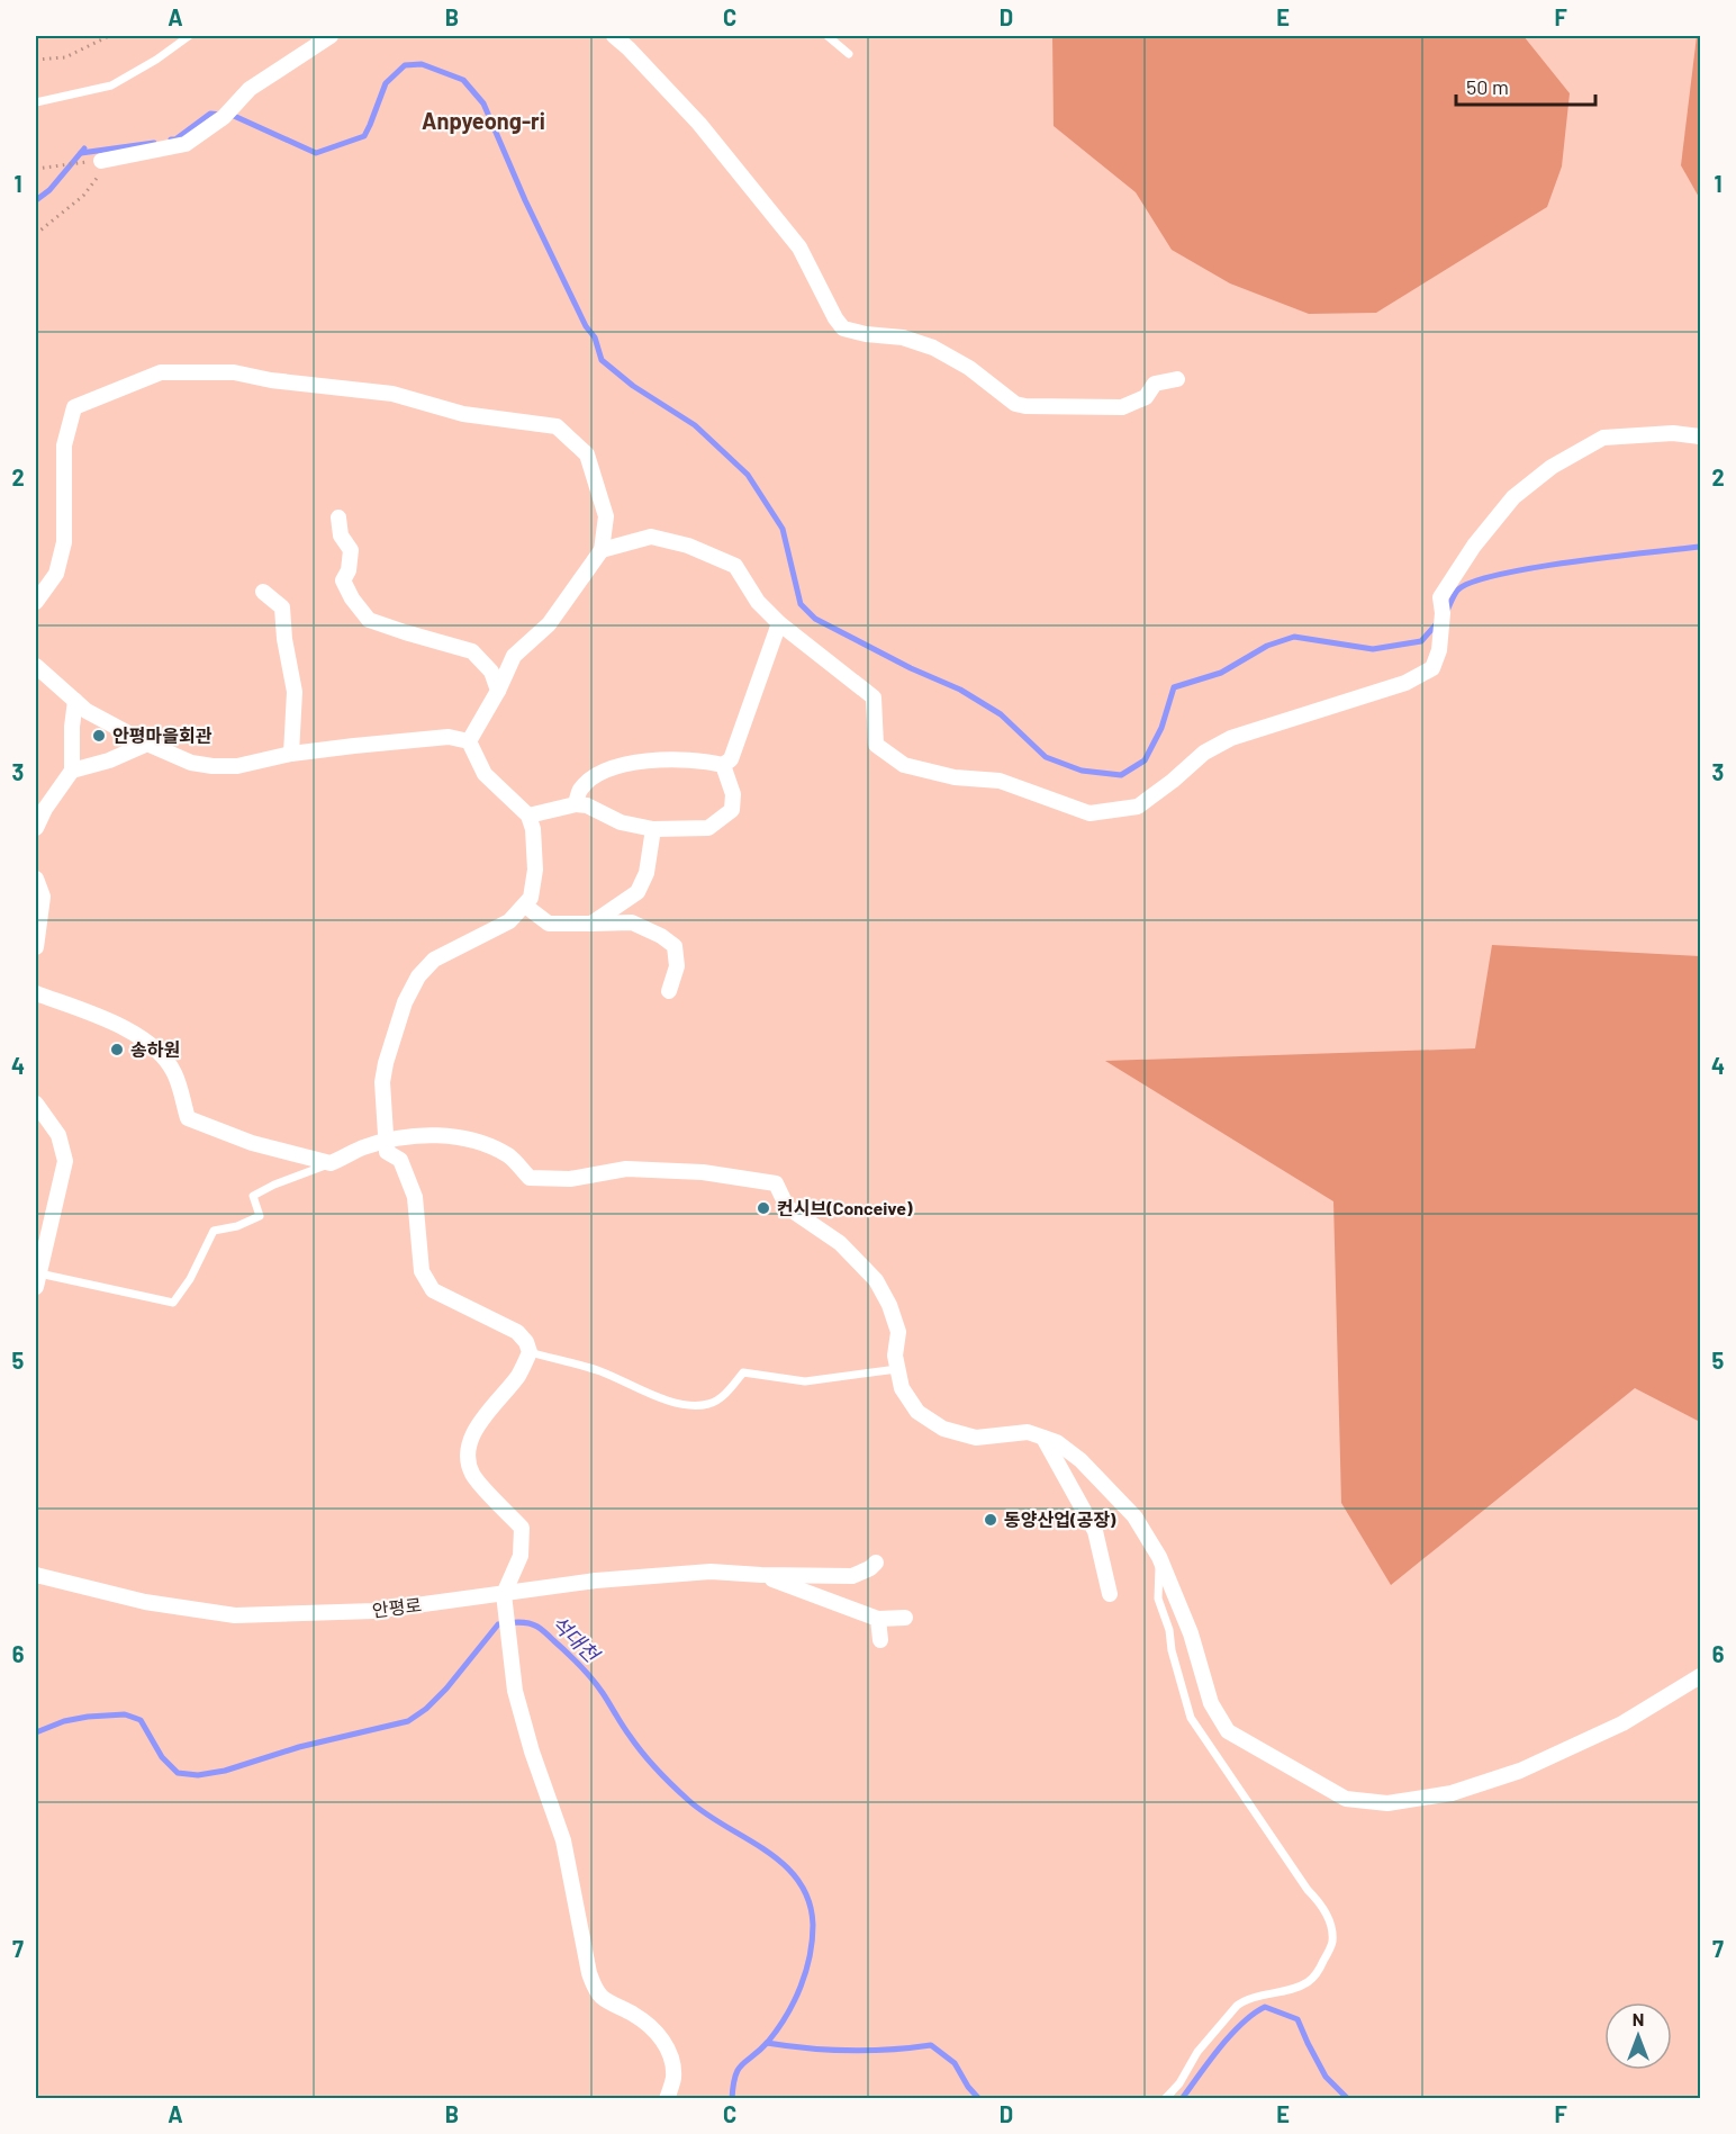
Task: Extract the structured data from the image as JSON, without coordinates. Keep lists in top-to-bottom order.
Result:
{
  "streets": {
    "street": ["안평로"]
  },
  "districts": ["Anpyeong-ri"],
  "water": ["석대천"],
  "places": [
    "안평마을회관",
    "송하원",
    "컨시브(Conceive)",
    "동양산업(공장)"
  ],
  "scale_bar": "50 m",
  "north": "top",
  "grid": {
    "columns": [
      "A",
      "B",
      "C",
      "D",
      "E",
      "F"
    ],
    "rows": [
      "1",
      "2",
      "3",
      "4",
      "5",
      "6",
      "7"
    ]
  }
}
